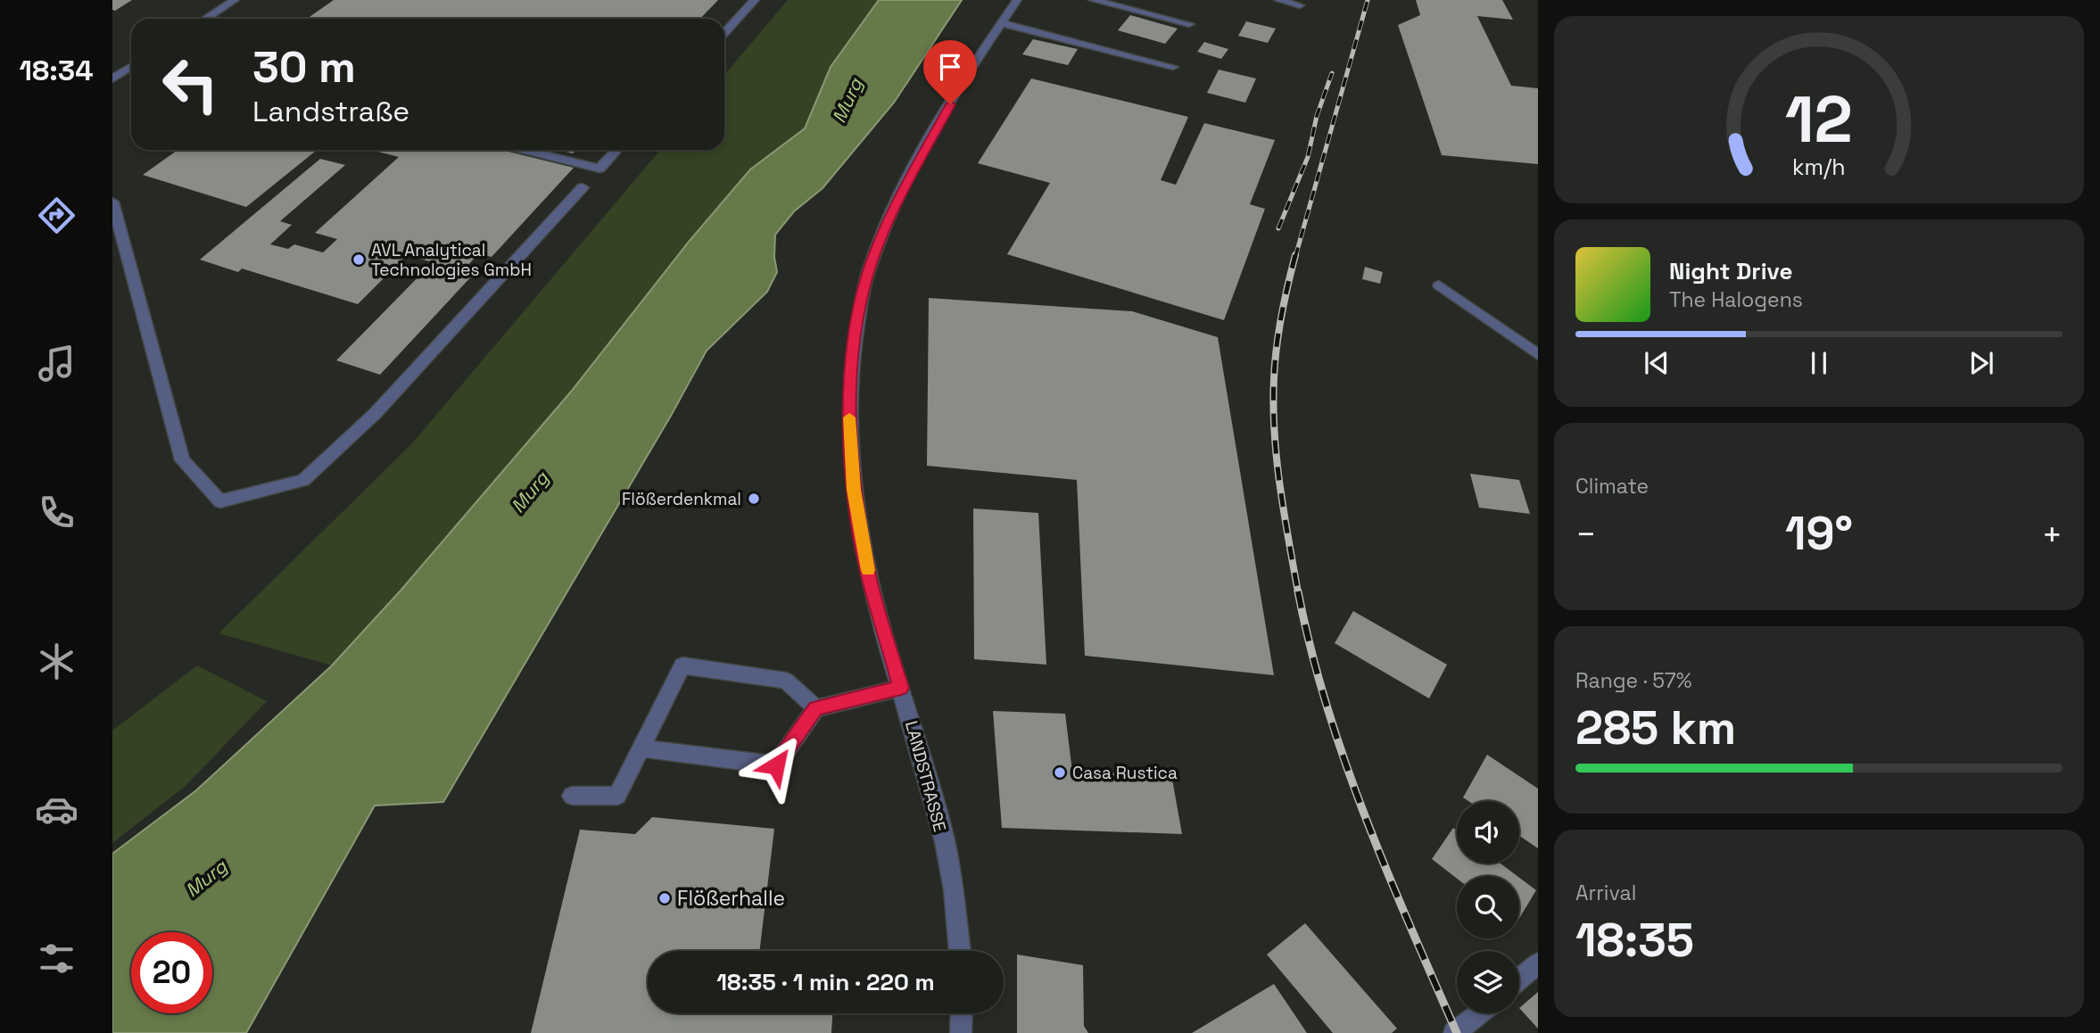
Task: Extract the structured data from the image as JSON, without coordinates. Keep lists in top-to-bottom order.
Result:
{
  "streets": {
    "street": ["LANDSTRASSE"]
  },
  "water": ["Murg"],
  "places": [
    "AVL Analytical Technologies GmbH",
    "Flößerdenkmal",
    "Casa Rustica",
    "Flößerhalle"
  ],
  "page": {
    "tabs": "18:34",
    "turn": ["30 m", "Landstraße"],
    "song": ["Night Drive", "The Halogens"],
    "tile": [
      "Climate",
      ["Range · 57%", "285 km"],
      ["Arrival", "18:35"]
    ],
    "heat": ["−", "19°", "+"],
    "limit": "20",
    "trip": "18:35 · 1 min · 220 m",
    "gauge": ["12", "km/h"]
  }
}
